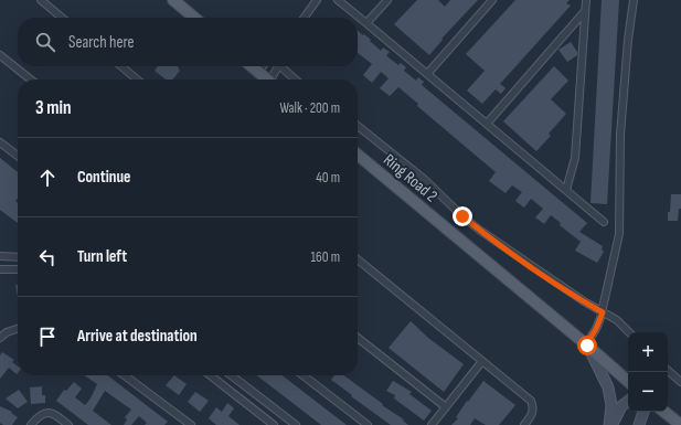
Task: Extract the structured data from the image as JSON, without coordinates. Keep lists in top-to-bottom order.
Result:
{
  "streets": {
    "main road": ["Ring Road 2"]
  },
  "page": {
    "search": "Search here",
    "heading": ["3 min", "Walk · 200 m"],
    "list": [
      ["Continue", "40 m"],
      ["Turn left", "160 m"],
      "Arrive at destination"
    ],
    "map_buttons": ["+", "−"]
  }
}
